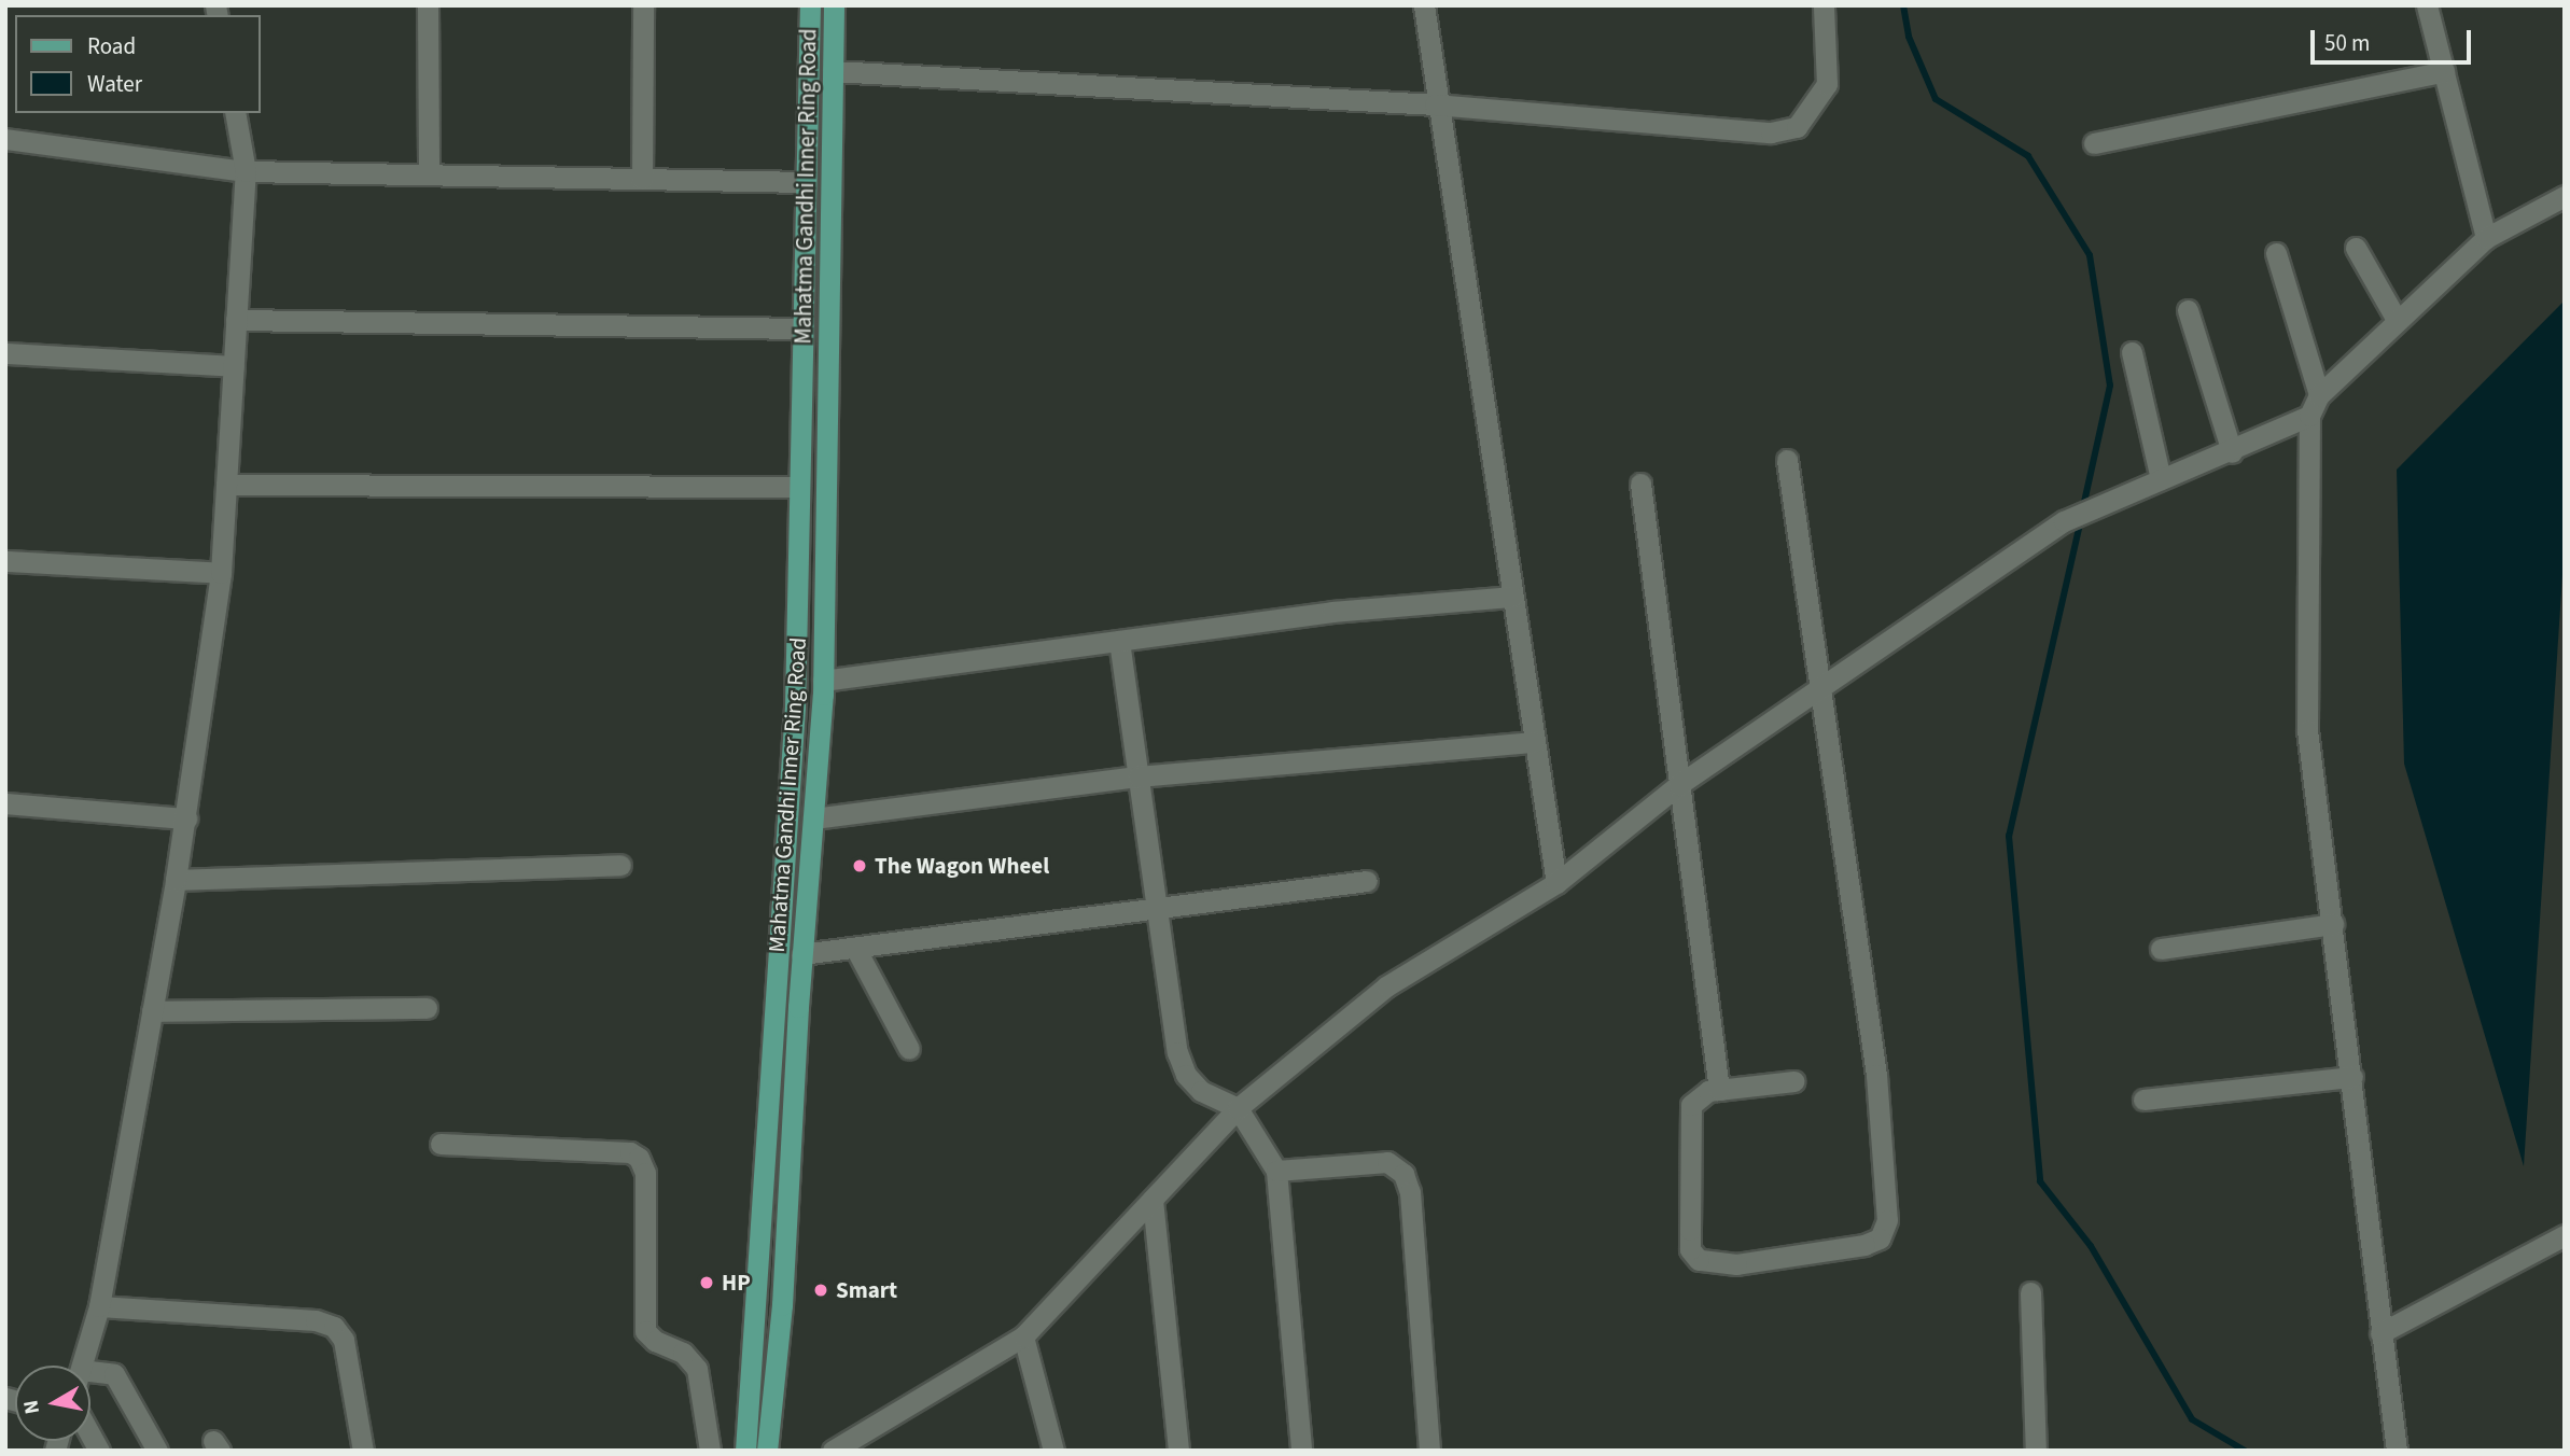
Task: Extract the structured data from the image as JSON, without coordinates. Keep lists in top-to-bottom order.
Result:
{
  "streets": {
    "main road": ["Mahatma Gandhi Inner Ring Road"]
  },
  "places": ["The Wagon Wheel", "HP", "Smart"],
  "legend": ["Road", "Water"],
  "scale_bar": "50 m",
  "north": "left"
}
